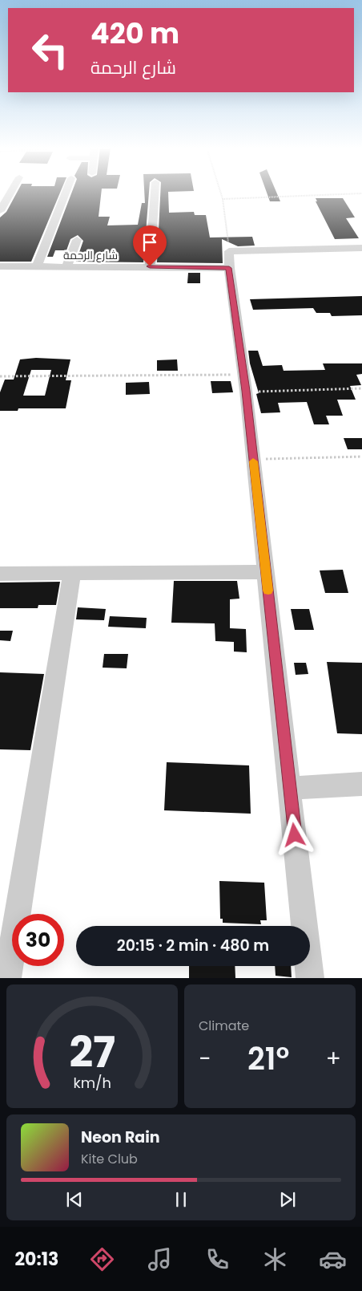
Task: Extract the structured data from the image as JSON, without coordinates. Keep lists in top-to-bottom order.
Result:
{
  "streets": {
    "street": ["شارع الرحمة"]
  },
  "page": {
    "turn": ["420 m", "شارع الرحمة"],
    "limit": "30",
    "trip": "20:15 · 2 min · 480 m",
    "tile": "Climate",
    "heat": ["−", "21°", "+"],
    "song": ["Neon Rain", "Kite Club"],
    "tabs": "20:13",
    "gauge": ["27", "km/h"]
  }
}
